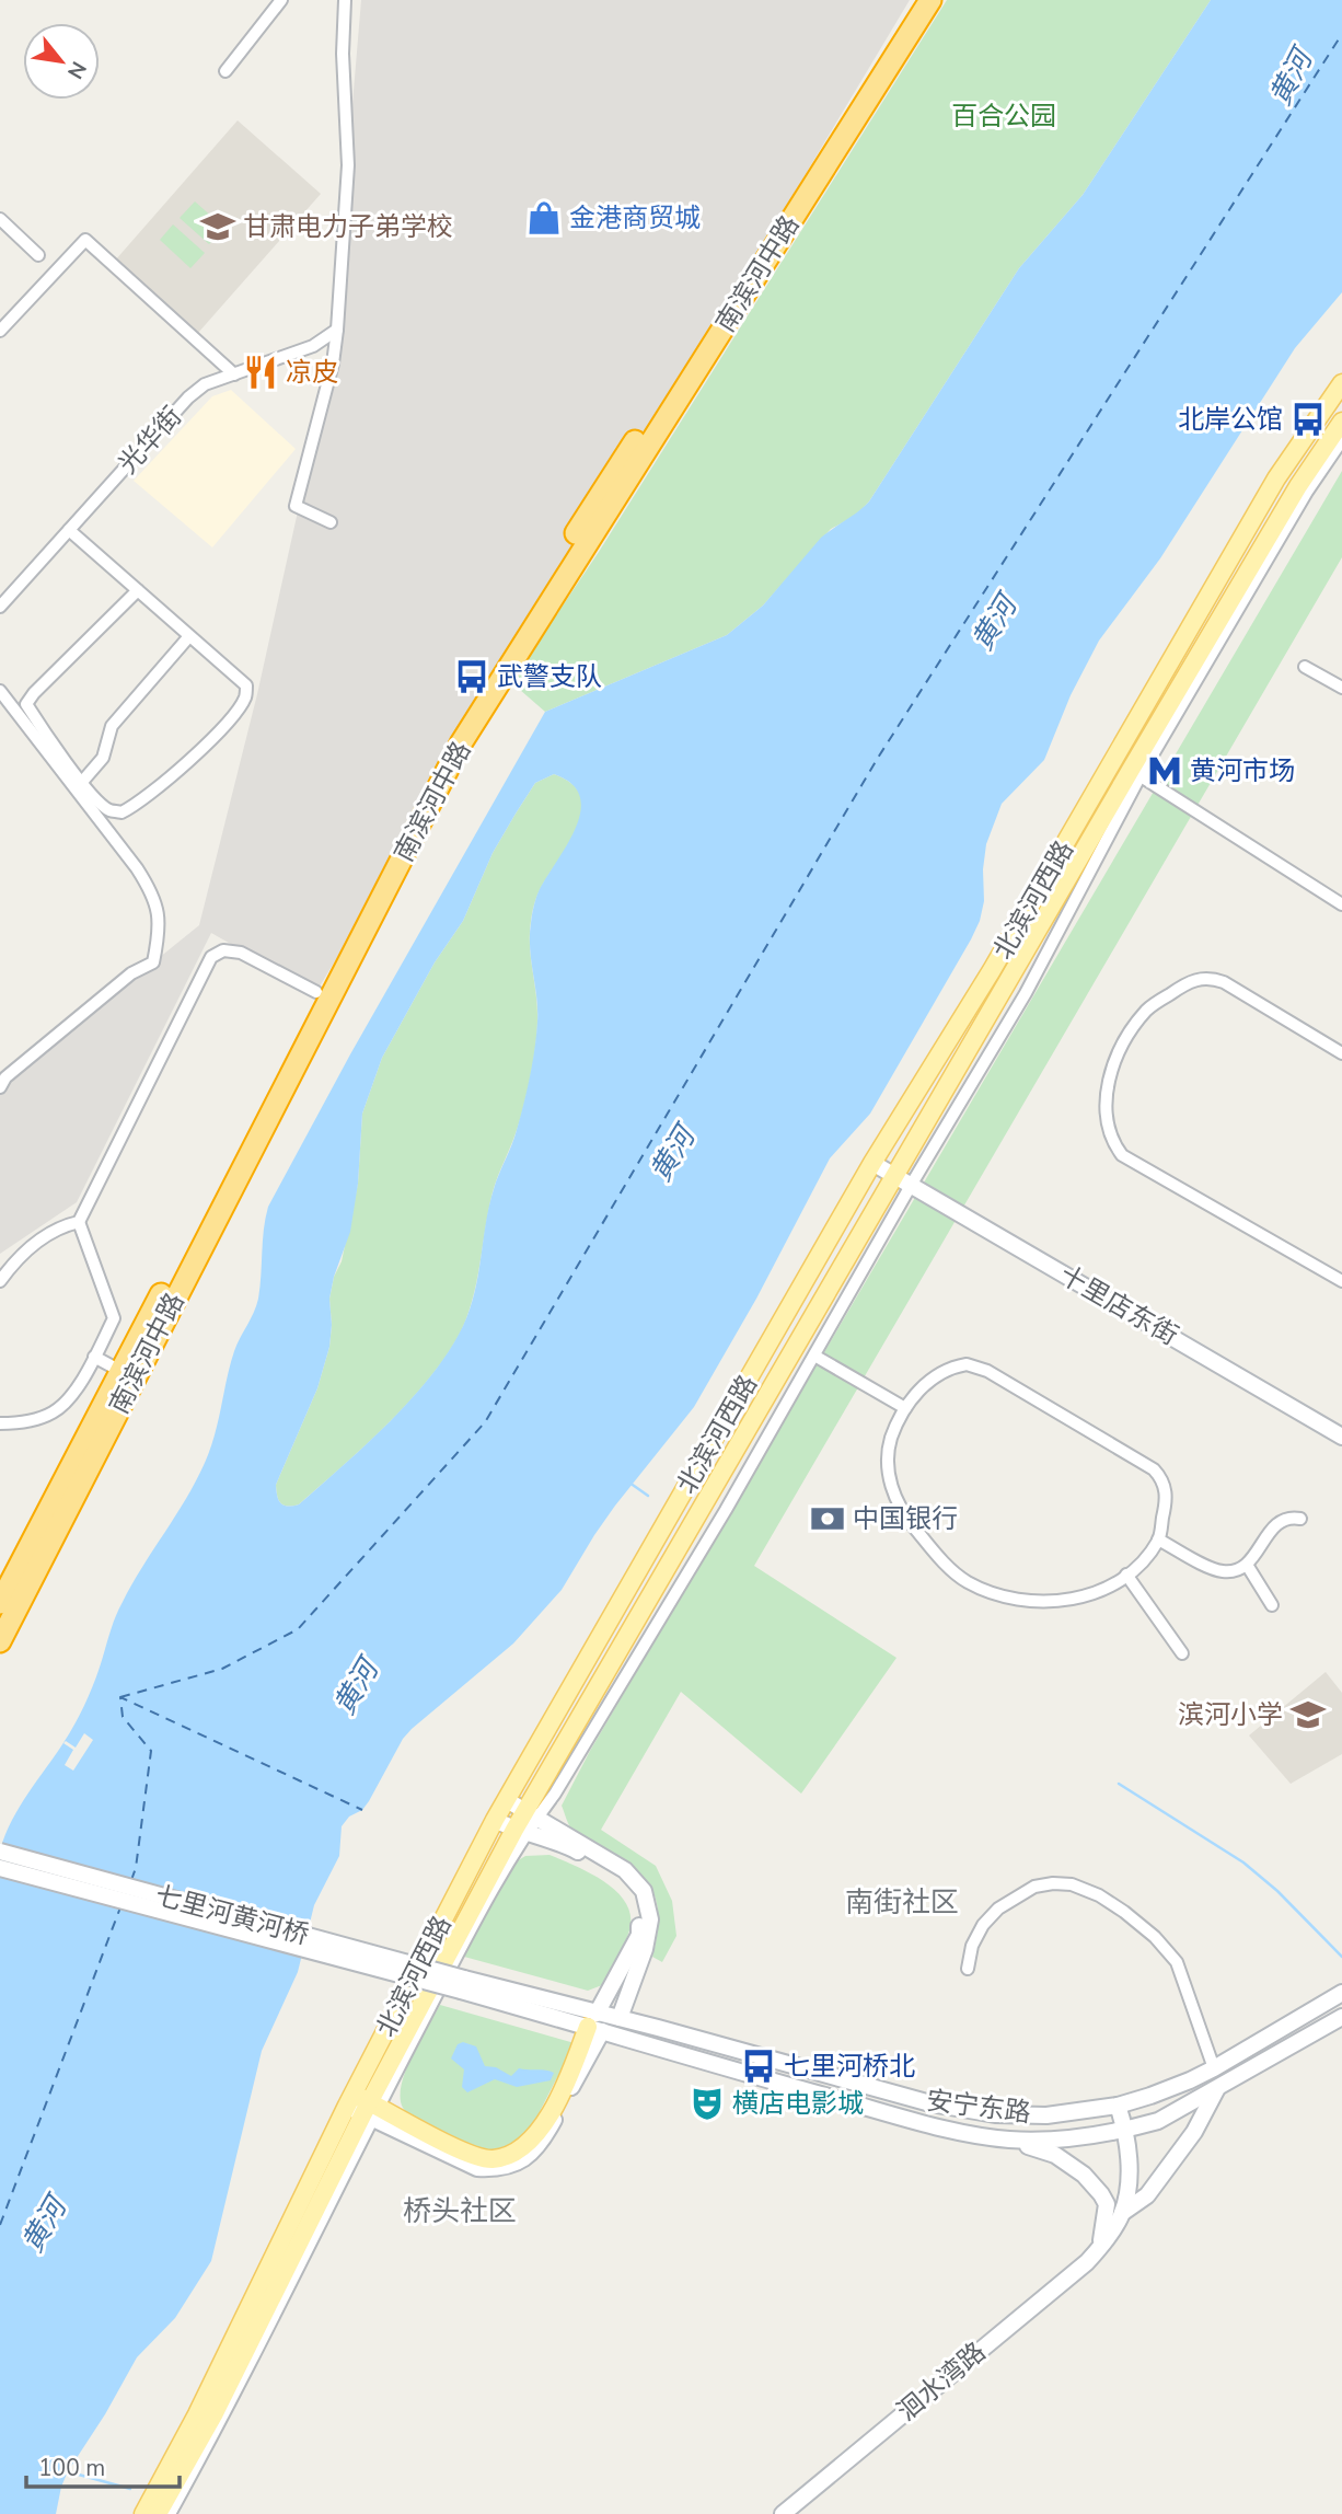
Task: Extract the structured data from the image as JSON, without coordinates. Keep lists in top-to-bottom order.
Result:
{
  "streets": {
    "highway": ["南滨河中路"],
    "main road": [
      "北滨河西路",
      "十里店东街",
      "七里河黄河桥",
      "安宁东路",
      "洄水湾路"
    ],
    "street": ["光华街"]
  },
  "crossings": [
    ["北滨河西路", "十里店东街"],
    ["安宁东路", "洄水湾路"]
  ],
  "districts": ["南街社区", "桥头社区"],
  "water": ["黄河"],
  "parks": ["百合公园"],
  "places": {
    "shop": ["金港商贸城"],
    "school or university": ["甘肃电力子弟学校", "滨河小学"],
    "restaurant": ["凉皮"],
    "bus stop": ["北岸公馆", "武警支队", "七里河桥北"],
    "metro station": ["黄河市场"],
    "bank": ["中国银行"],
    "theatre": ["横店电影城"]
  },
  "scale_bar": "100 m",
  "north": "bottom right"
}
